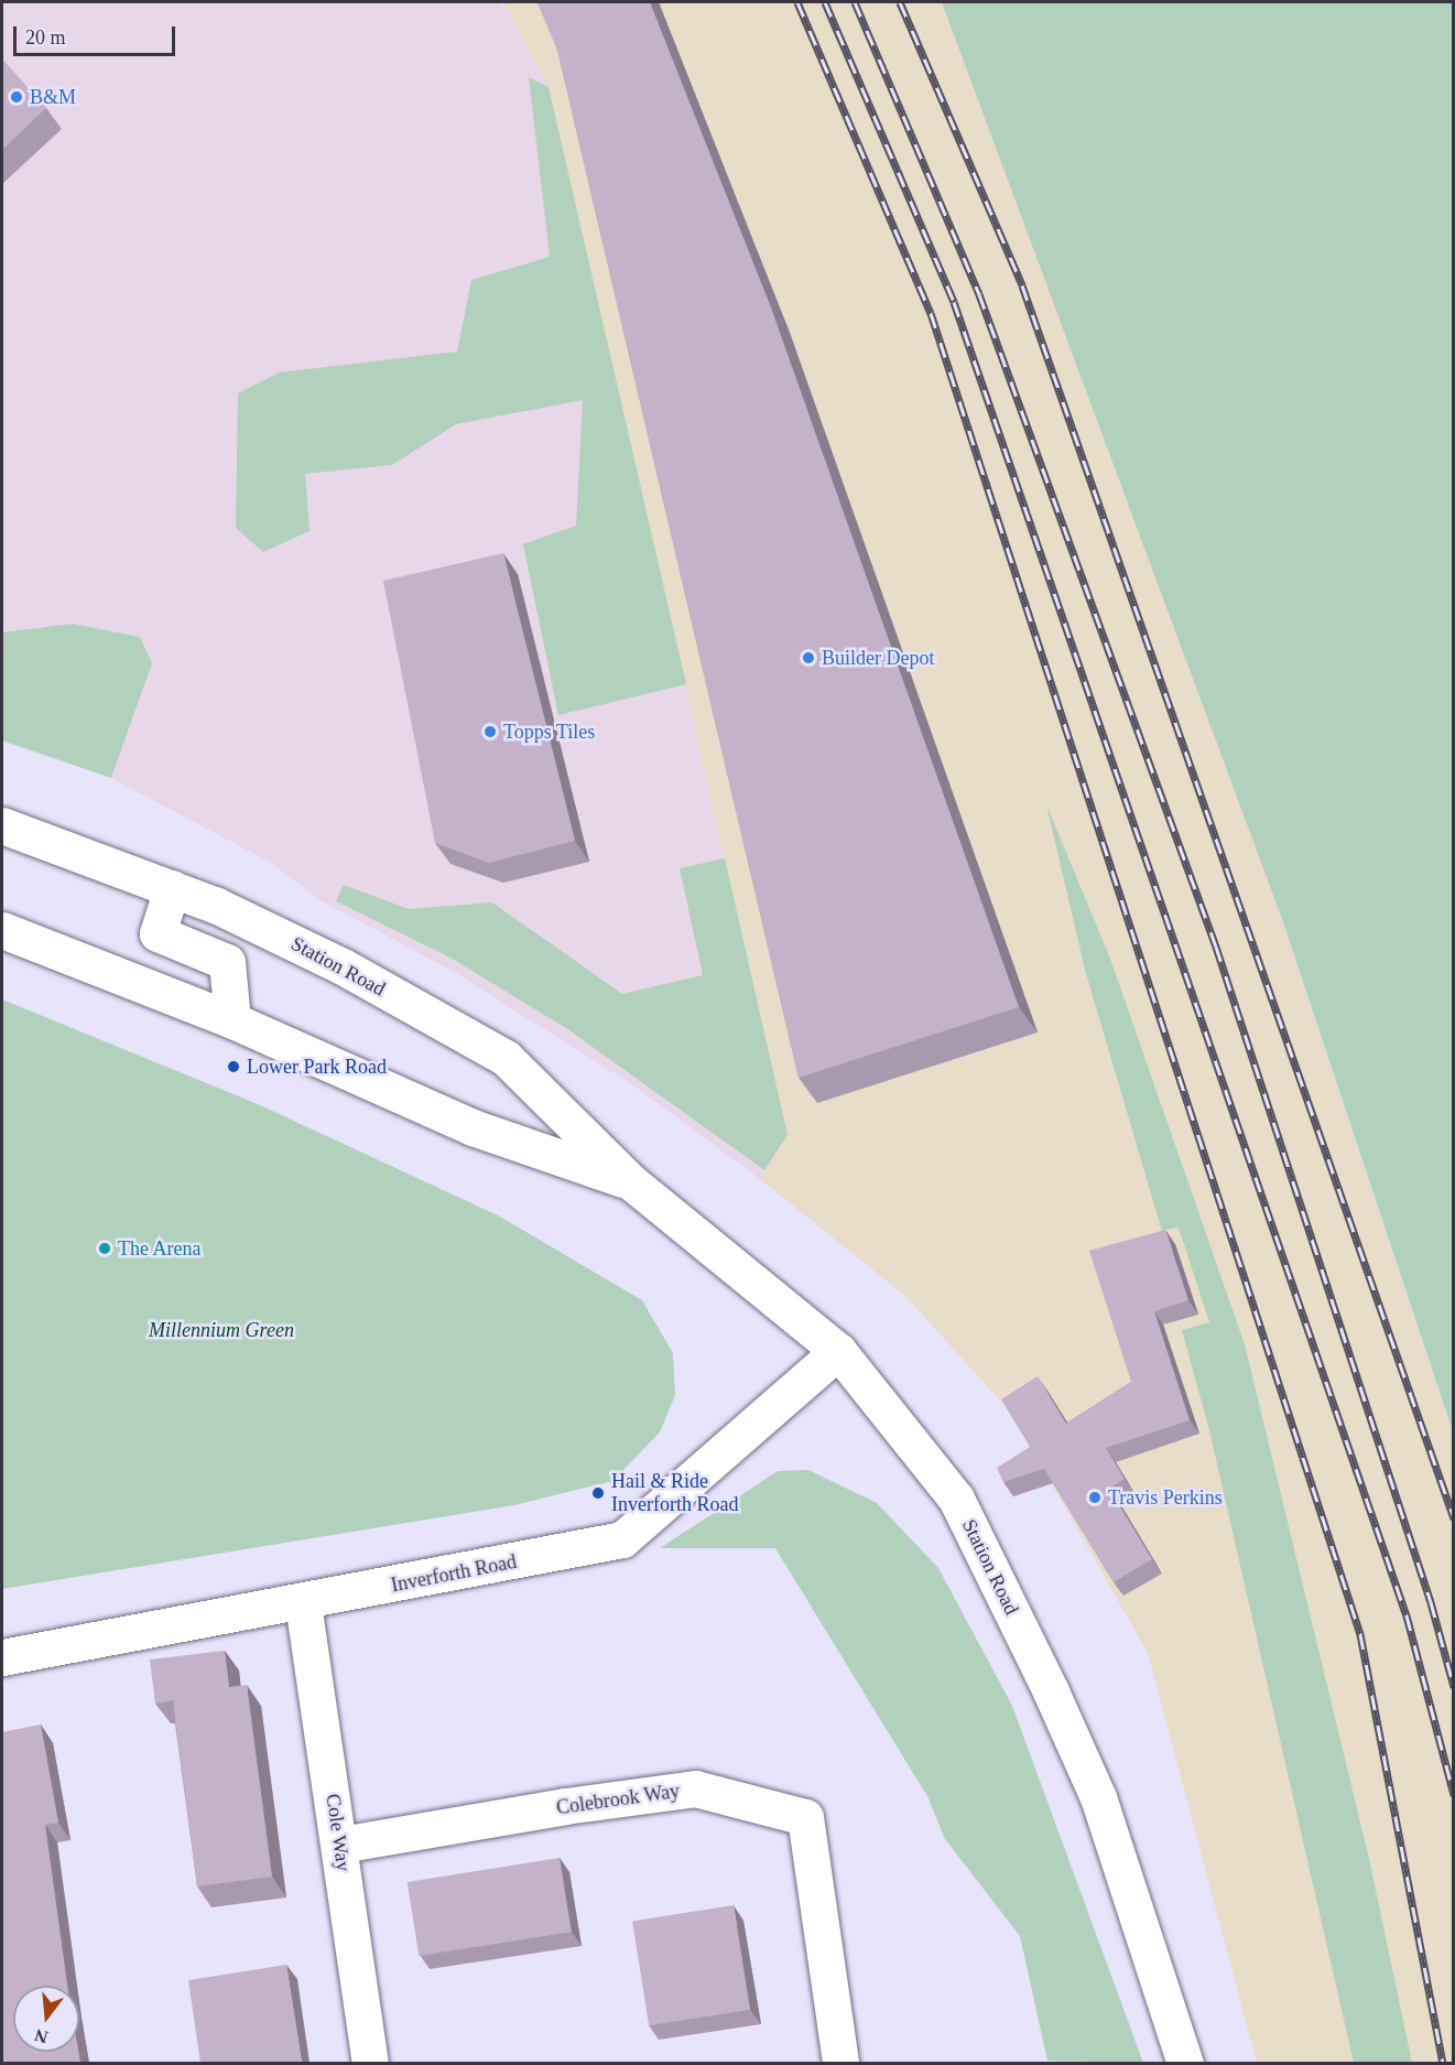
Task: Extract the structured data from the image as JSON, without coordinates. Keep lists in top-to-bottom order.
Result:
{
  "streets": {
    "main road": [
      "Station Road",
      "Inverforth Road",
      "Colebrook Way",
      "Cole Way"
    ]
  },
  "crossings": [
    ["Station Road", "Inverforth Road"],
    ["Inverforth Road", "Cole Way"],
    ["Colebrook Way", "Cole Way"]
  ],
  "parks": ["Millennium Green"],
  "places": [
    "B&M",
    "Builder Depot",
    "Topps Tiles",
    "Lower Park Road",
    "The Arena",
    "Hail & Ride Inverforth Road",
    "Travis Perkins"
  ],
  "scale_bar": "20 m",
  "north": "bottom"
}
